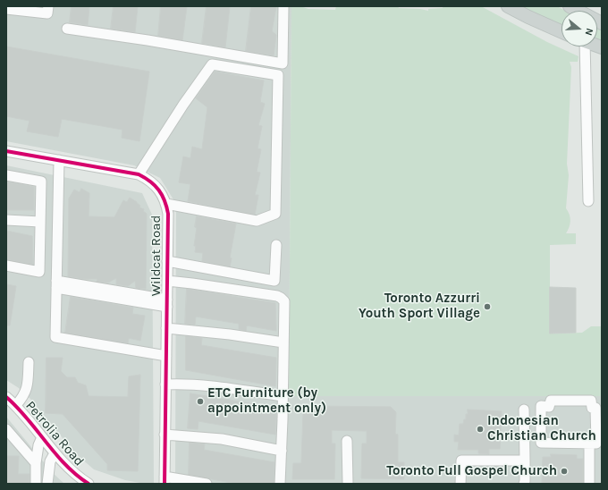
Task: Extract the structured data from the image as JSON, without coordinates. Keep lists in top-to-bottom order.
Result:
{
  "streets": {
    "street": ["Wildcat Road", "Petrolia Road"]
  },
  "places": [
    "Toronto Azzurri Youth Sport Village",
    "ETC Furniture (by appointment only)",
    "Indonesian Christian Church",
    "Toronto Full Gospel Church"
  ],
  "north": "right"
}
